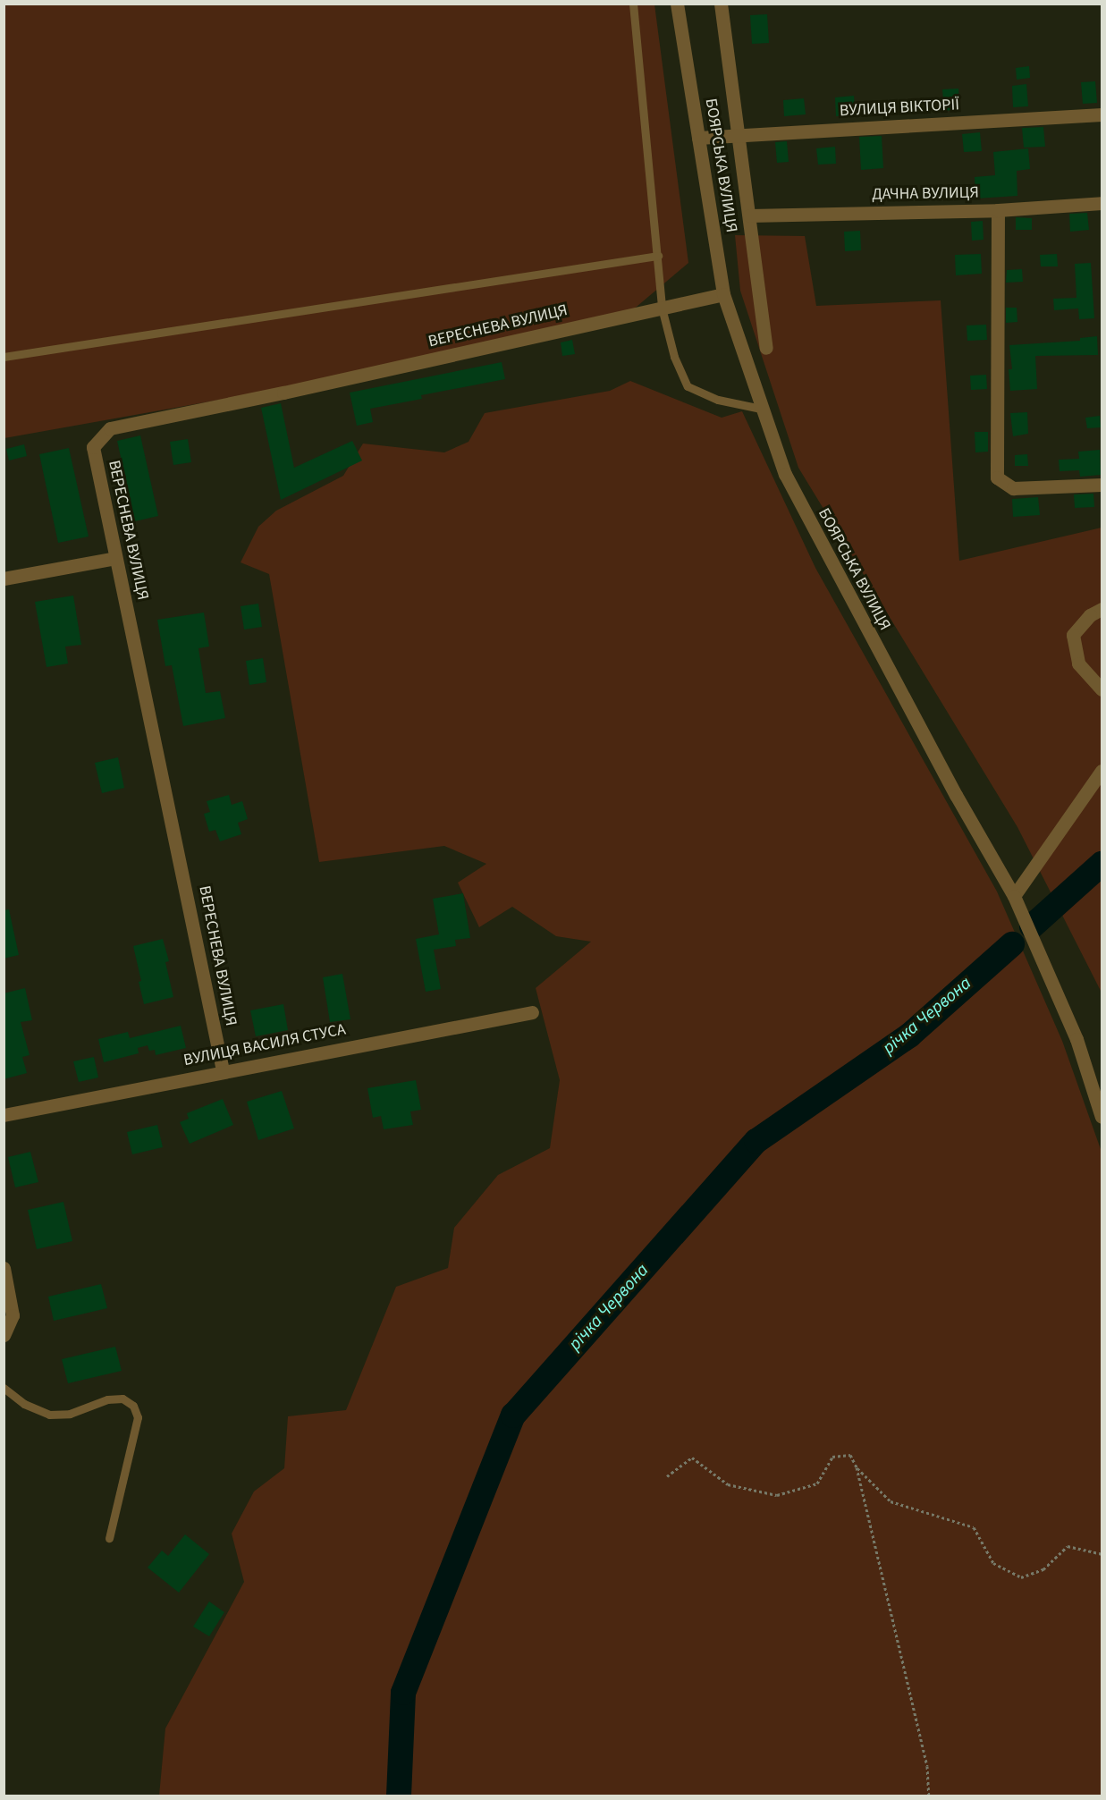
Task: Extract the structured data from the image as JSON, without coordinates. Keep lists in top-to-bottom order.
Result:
{
  "streets": {
    "street": [
      "ВУЛИЦЯ ВІКТОРІЇ",
      "БОЯРСЬКА ВУЛИЦЯ",
      "ДАЧНА ВУЛИЦЯ",
      "ВЕРЕСНЕВА ВУЛИЦЯ",
      "ВУЛИЦЯ ВАСИЛЯ СТУСА"
    ]
  },
  "crossings": [
    ["ВУЛИЦЯ ВІКТОРІЇ", "БОЯРСЬКА ВУЛИЦЯ"],
    ["БОЯРСЬКА ВУЛИЦЯ", "ВЕРЕСНЕВА ВУЛИЦЯ"],
    ["ВЕРЕСНЕВА ВУЛИЦЯ", "ВУЛИЦЯ ВАСИЛЯ СТУСА"]
  ],
  "water": ["річка Червона"]
}
